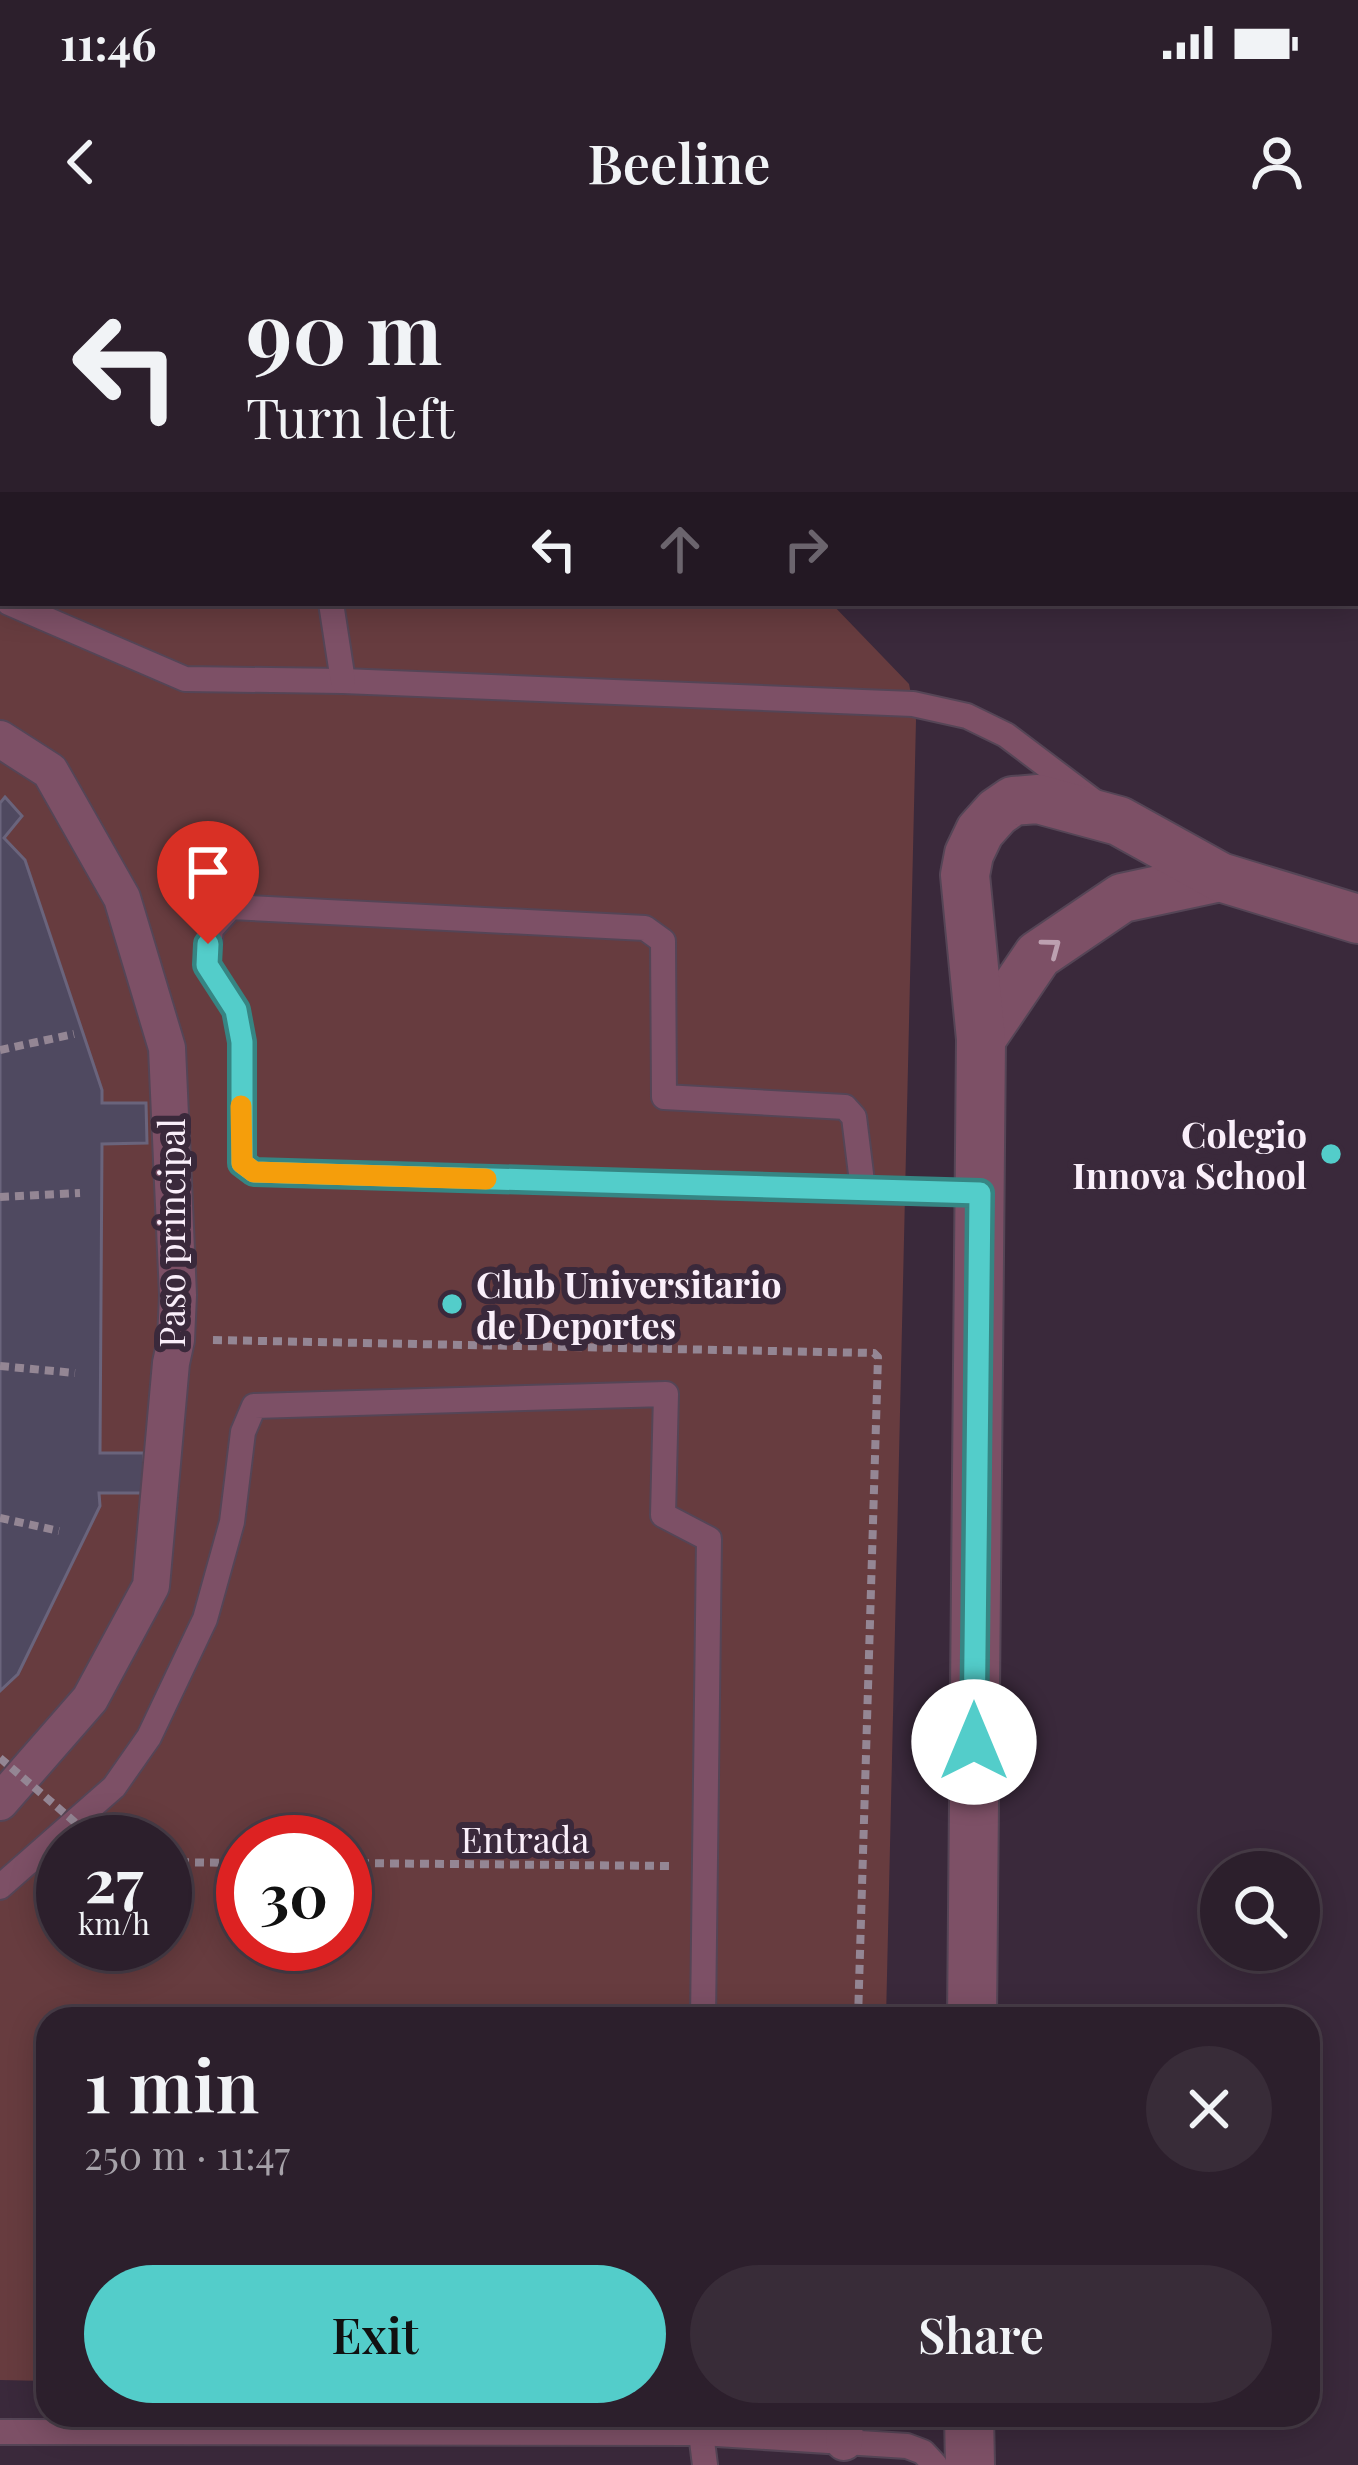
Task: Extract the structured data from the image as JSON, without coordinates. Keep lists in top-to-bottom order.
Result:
{
  "streets": {
    "street": ["Paso principal"],
    "path": ["Entrada"]
  },
  "places": ["Colegio Innova School", "Club Universitario de Deportes"],
  "page": {
    "status": "11:46",
    "header": "Beeline",
    "turn": ["90 m", "Turn left"],
    "speed": "27 km/h",
    "limit": "30",
    "heading": ["1 min", "250 m · 11:47"],
    "buttons": ["Exit", "Share"]
  }
}
